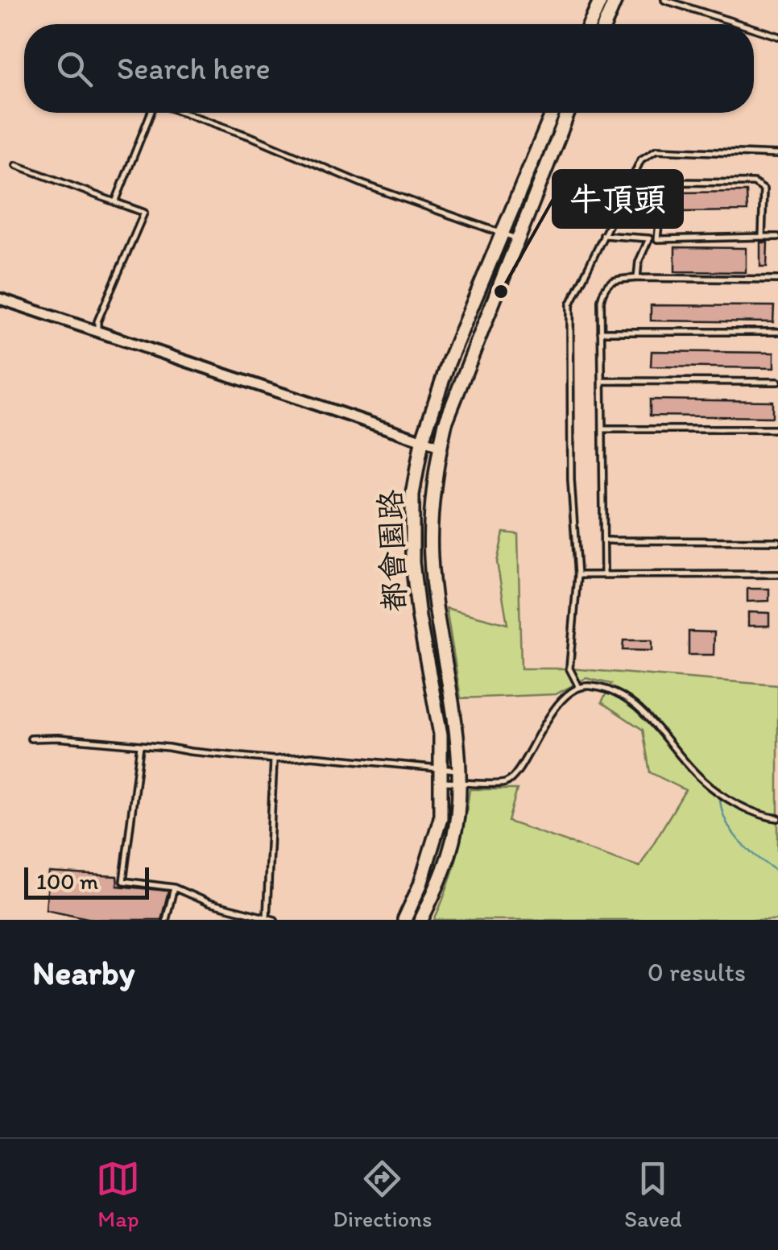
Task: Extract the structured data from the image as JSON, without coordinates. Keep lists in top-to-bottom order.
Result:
{
  "streets": {
    "street": ["都會園路"]
  },
  "places": ["牛頂頭"],
  "scale_bar": "100 m",
  "page": {
    "search": "Search here",
    "scale": "100 m",
    "heading": ["Nearby", "0 results"],
    "nav": ["Map", "Directions", "Saved"]
  }
}
